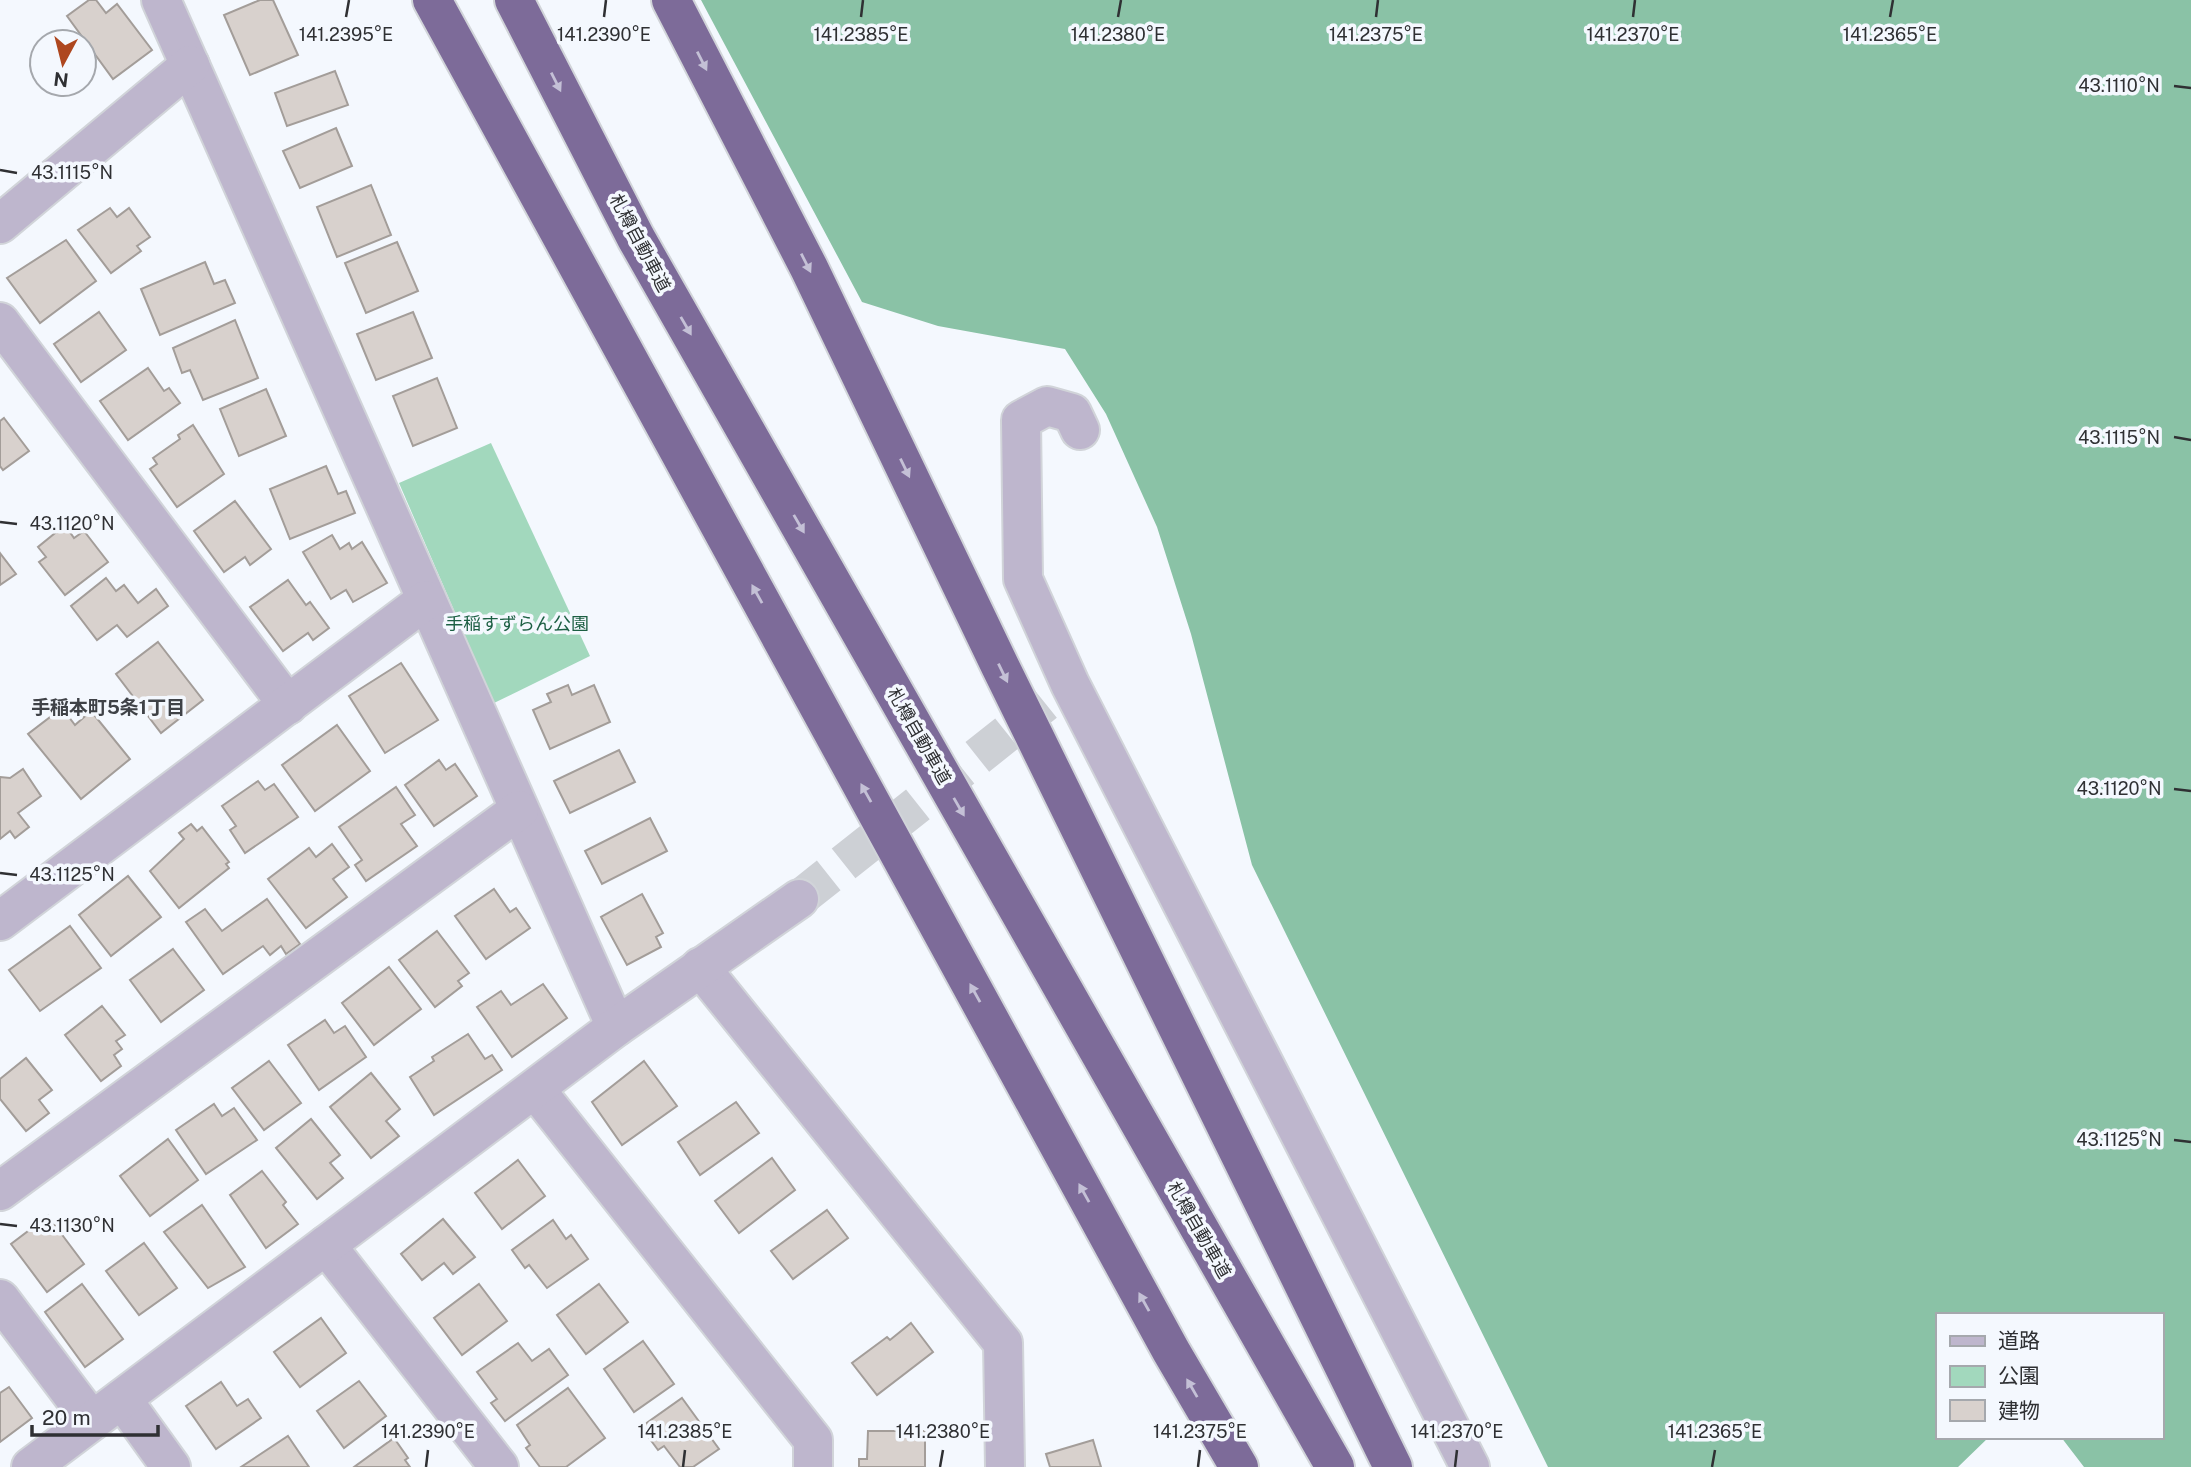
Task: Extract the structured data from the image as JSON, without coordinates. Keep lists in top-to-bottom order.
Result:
{
  "streets": {
    "highway": ["札樽自動車道"]
  },
  "districts": ["手稲本町5条1丁目"],
  "parks": ["手稲すずらん公園"],
  "legend": ["道路", "公園", "建物"],
  "scale_bar": "20 m",
  "north": "bottom",
  "coordinates": [
    "141.2395°E",
    "141.2390°E",
    "141.2385°E",
    "141.2380°E",
    "141.2375°E",
    "141.2370°E",
    "141.2365°E",
    "43.1110°N",
    "43.1115°N",
    "43.1120°N",
    "43.1125°N",
    "43.1130°N"
  ]
}
